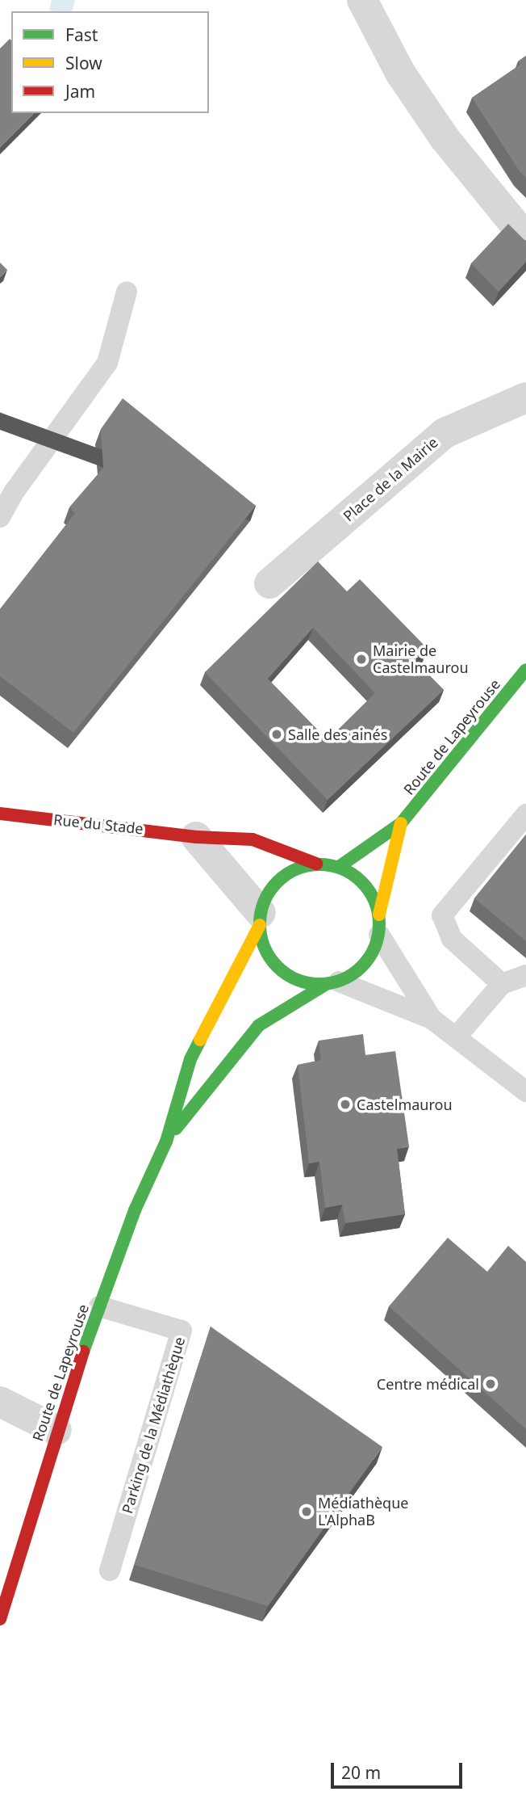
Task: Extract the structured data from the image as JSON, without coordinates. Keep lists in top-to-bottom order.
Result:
{
  "streets": {
    "street": ["Place de la Mairie", "Route de Lapeyrouse", "Rue du Stade"],
    "lane": ["Parking de la Médiathèque"]
  },
  "crossings": [
    ["Route de Lapeyrouse", "Rue du Stade"],
    ["Route de Lapeyrouse", "Parking de la Médiathèque"]
  ],
  "places": [
    "Mairie de Castelmaurou",
    "Salle des ainés",
    "Castelmaurou",
    "Centre médical",
    "Médiathèque L'AlphaB"
  ],
  "legend": ["Fast", "Slow", "Jam"],
  "scale_bar": "20 m"
}
